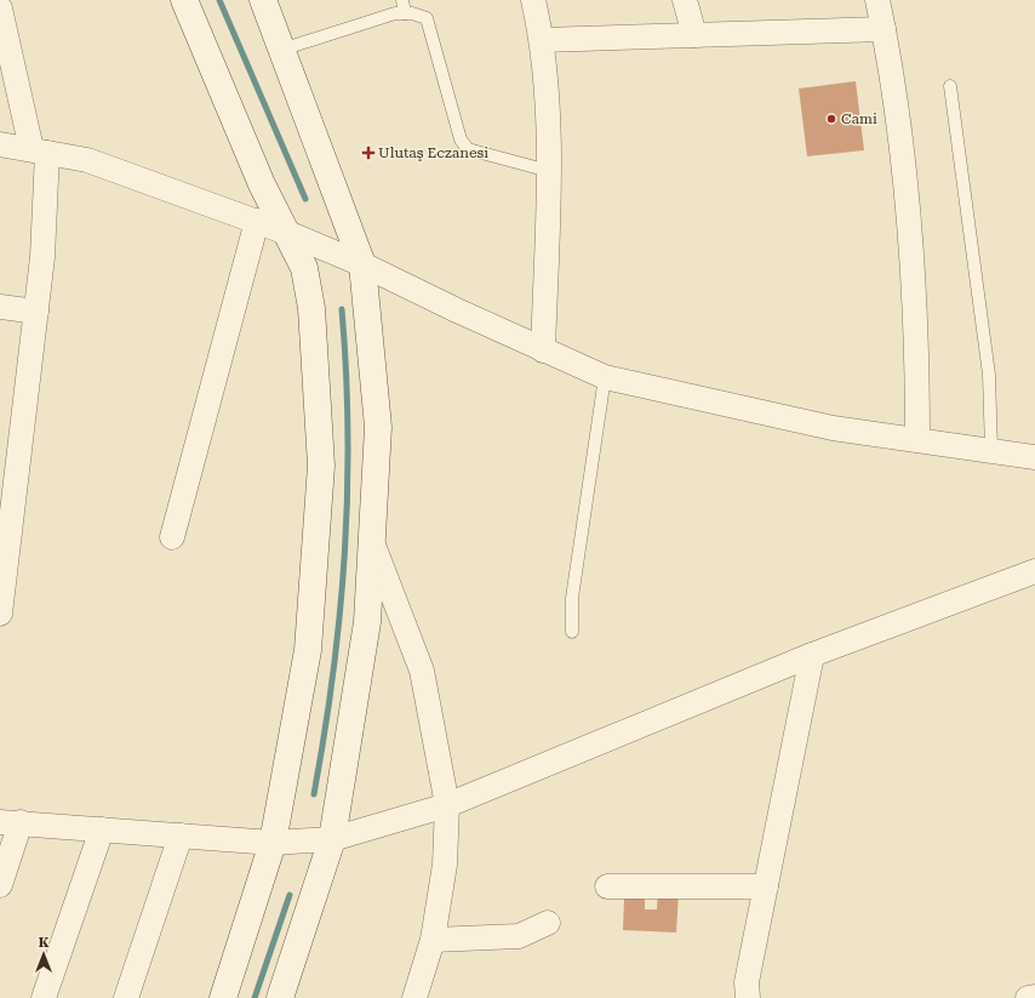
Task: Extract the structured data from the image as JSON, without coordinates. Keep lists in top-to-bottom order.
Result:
{
  "places": {
    "other": ["Cami"],
    "health": ["Ulutaş Eczanesi"]
  },
  "north": "top"
}
